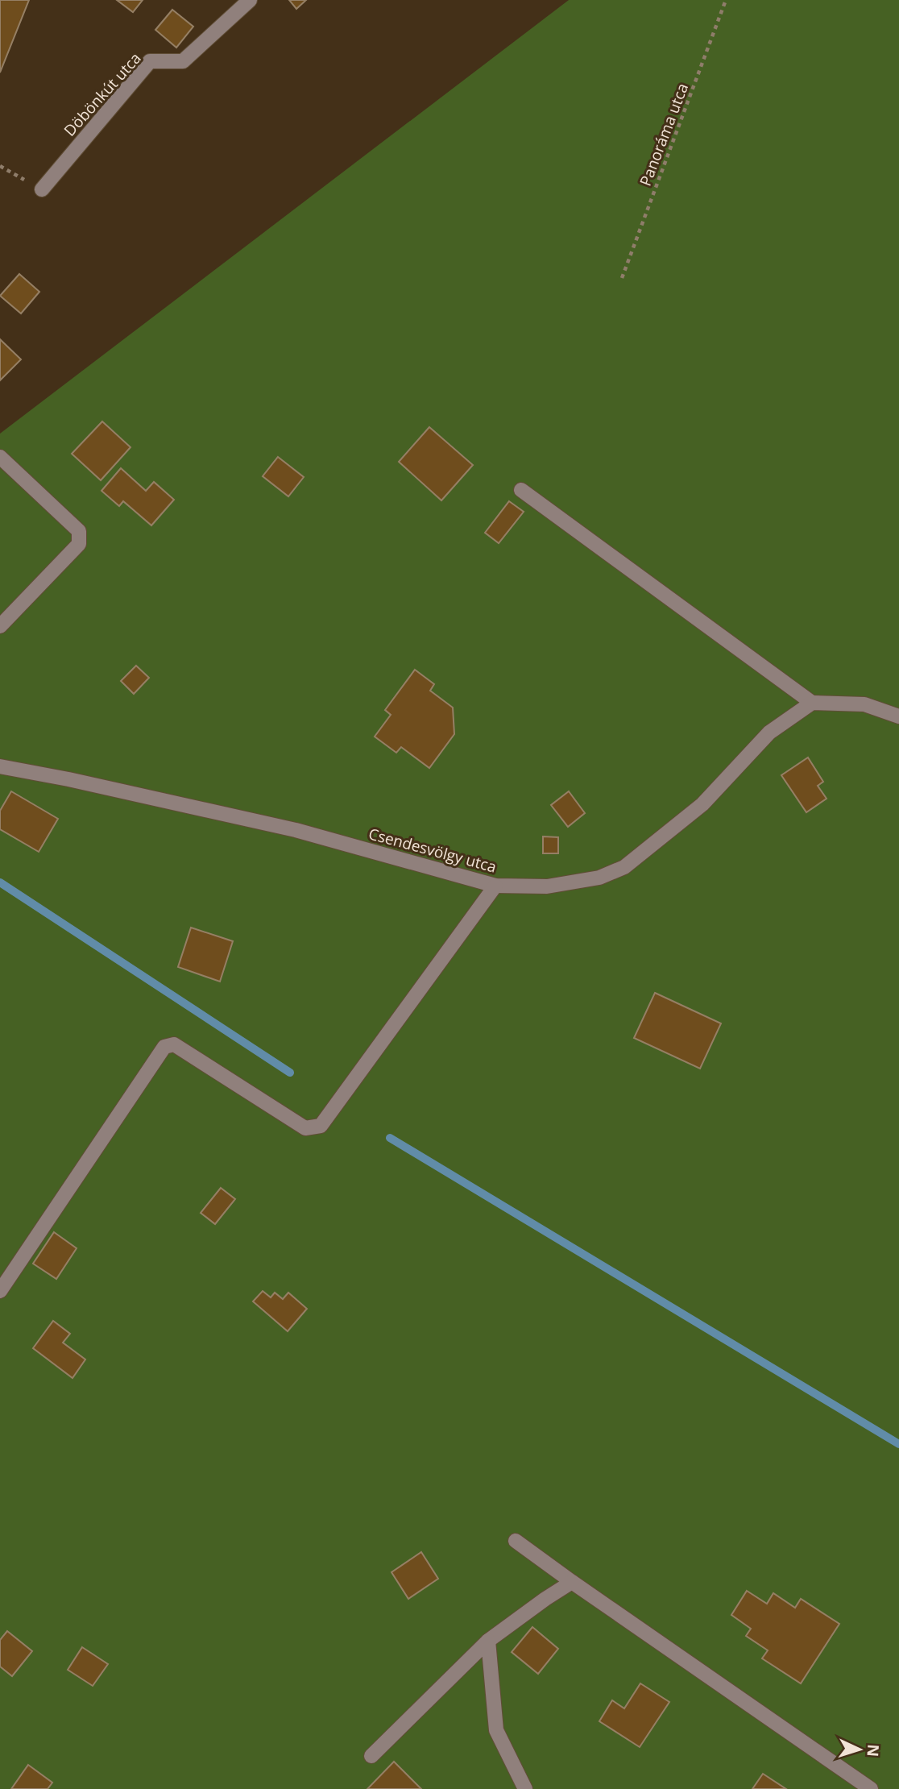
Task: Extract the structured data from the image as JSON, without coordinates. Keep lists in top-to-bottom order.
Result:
{
  "streets": {
    "street": ["Döbönkút utca", "Csendesvölgy utca"],
    "path": ["Panoráma utca"]
  },
  "north": "right"
}
